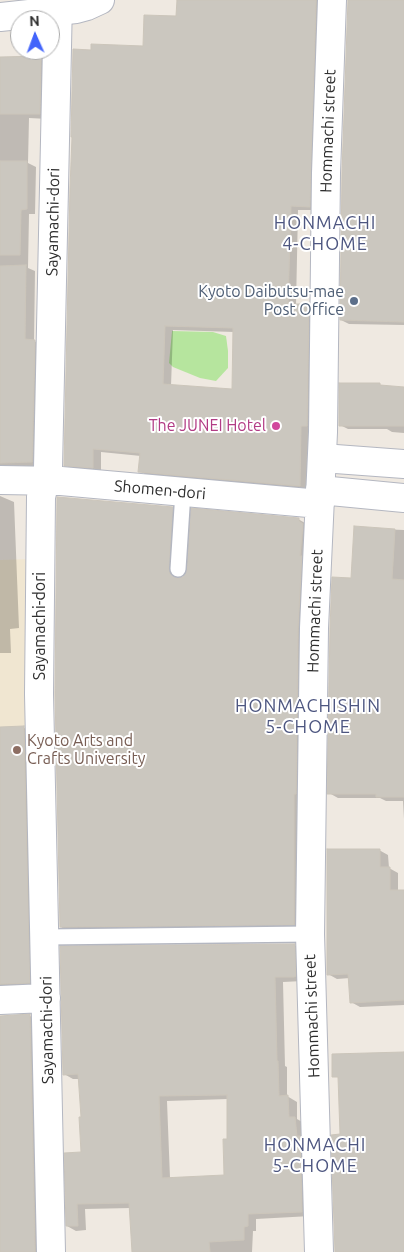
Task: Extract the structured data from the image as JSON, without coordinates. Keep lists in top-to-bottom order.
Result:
{
  "streets": {
    "street": ["Hommachi street", "Sayamachi-dori", "Shomen-dori"]
  },
  "crossings": [
    ["Hommachi street", "Shomen-dori"],
    ["Sayamachi-dori", "Shomen-dori"]
  ],
  "districts": ["HONMACHI 4-CHOME", "HONMACHISHIN 5-CHOME", "HONMACHI 5-CHOME"],
  "places": ["Kyoto Daibutsu-mae Post Office", "The JUNEI Hotel", "Kyoto Arts and Crafts University"],
  "north": "top"
}
